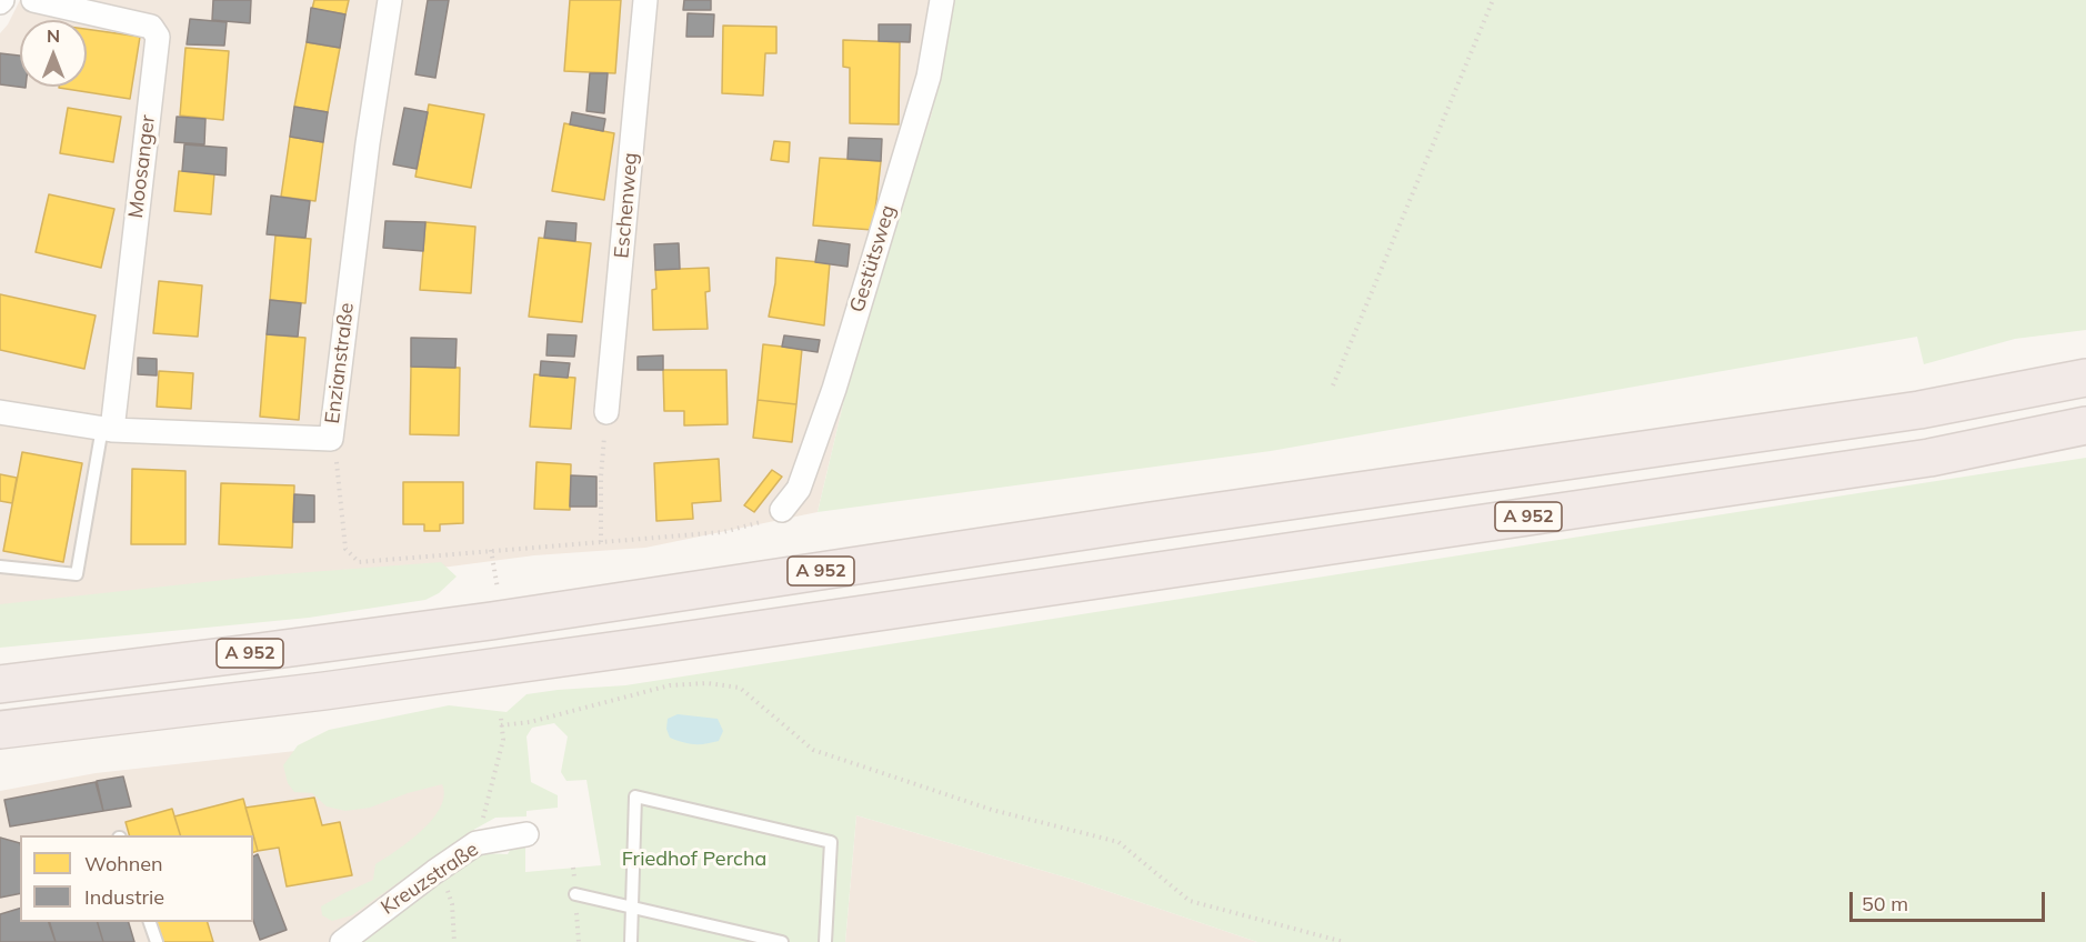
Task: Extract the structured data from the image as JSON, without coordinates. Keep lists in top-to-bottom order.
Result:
{
  "streets": {
    "highway": ["A 952"],
    "street": [
      "Moosanger",
      "Eschenweg",
      "Gestütsweg",
      "Enzianstraße",
      "Kreuzstraße"
    ]
  },
  "crossings": [
    ["Moosanger", "Enzianstraße"]
  ],
  "parks": ["Friedhof Percha"],
  "legend": ["Wohnen", "Industrie"],
  "scale_bar": "50 m",
  "north": "top"
}
